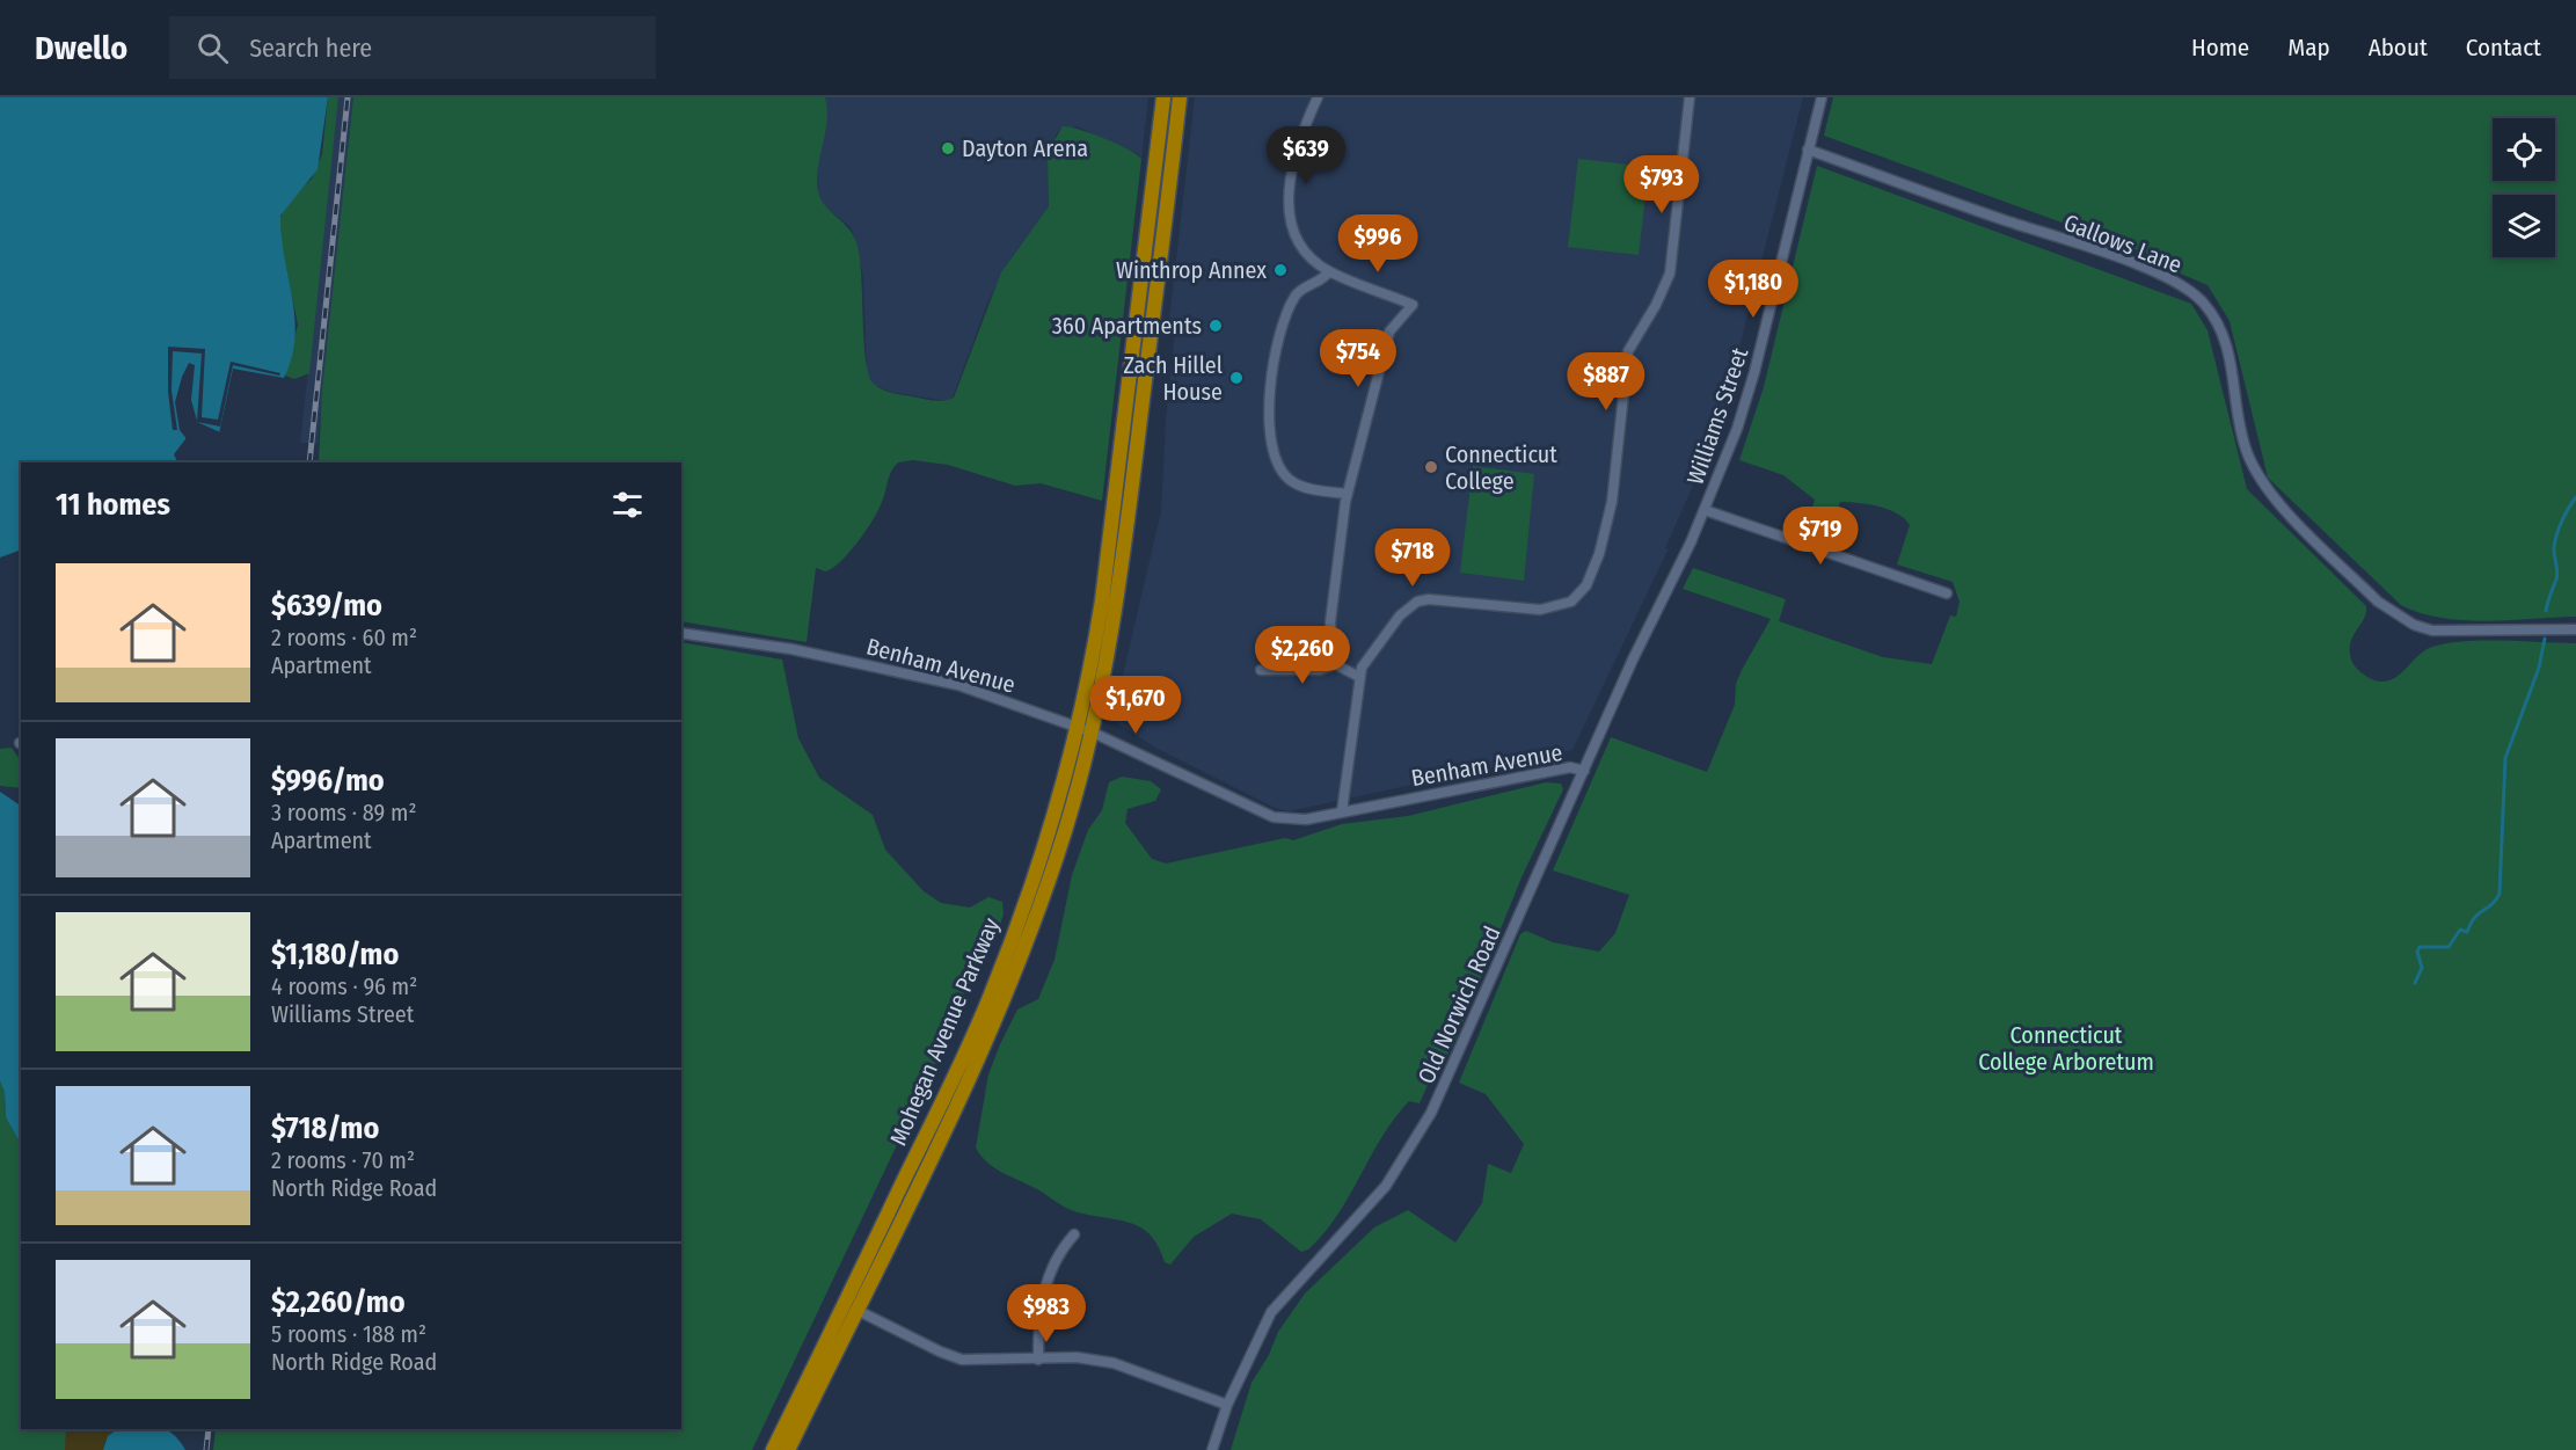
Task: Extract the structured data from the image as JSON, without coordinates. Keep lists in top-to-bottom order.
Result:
{
  "streets": {
    "highway": ["Mohegan Avenue Parkway"],
    "street": [
      "Gallows Lane",
      "Williams Street",
      "Benham Avenue",
      "Old Norwich Road"
    ]
  },
  "crossings": [
    ["Gallows Lane", "Williams Street"],
    ["Williams Street", "Old Norwich Road"],
    ["Benham Avenue", "Old Norwich Road"],
    ["Benham Avenue", "Mohegan Avenue Parkway"]
  ],
  "parks": ["Connecticut College Arboretum"],
  "places": [
    "Dayton Arena",
    "Winthrop Annex",
    "360 Apartments",
    "Zach Hillel House",
    "Connecticut College"
  ],
  "page": {
    "header": "Dwello",
    "search": "Search here",
    "nav": [
      "Home",
      "Map",
      "About",
      "Contact"
    ],
    "price": [
      "$639",
      "$793",
      "$996",
      "$1,180",
      "$754",
      "$887",
      "$719",
      "$718",
      "$2,260",
      "$1,670",
      "$983"
    ],
    "heading": "11 homes",
    "list": [
      {
        "name": "$639/mo",
        "note": "2 rooms · 60 m² · Apartment"
      },
      {
        "name": "$996/mo",
        "note": "3 rooms · 89 m² · Apartment"
      },
      {
        "name": "$1,180/mo",
        "note": "4 rooms · 96 m² · Williams Street"
      },
      {
        "name": "$718/mo",
        "note": "2 rooms · 70 m² · North Ridge Road"
      },
      {
        "name": "$2,260/mo",
        "note": "5 rooms · 188 m² · North Ridge Road"
      }
    ]
  }
}
